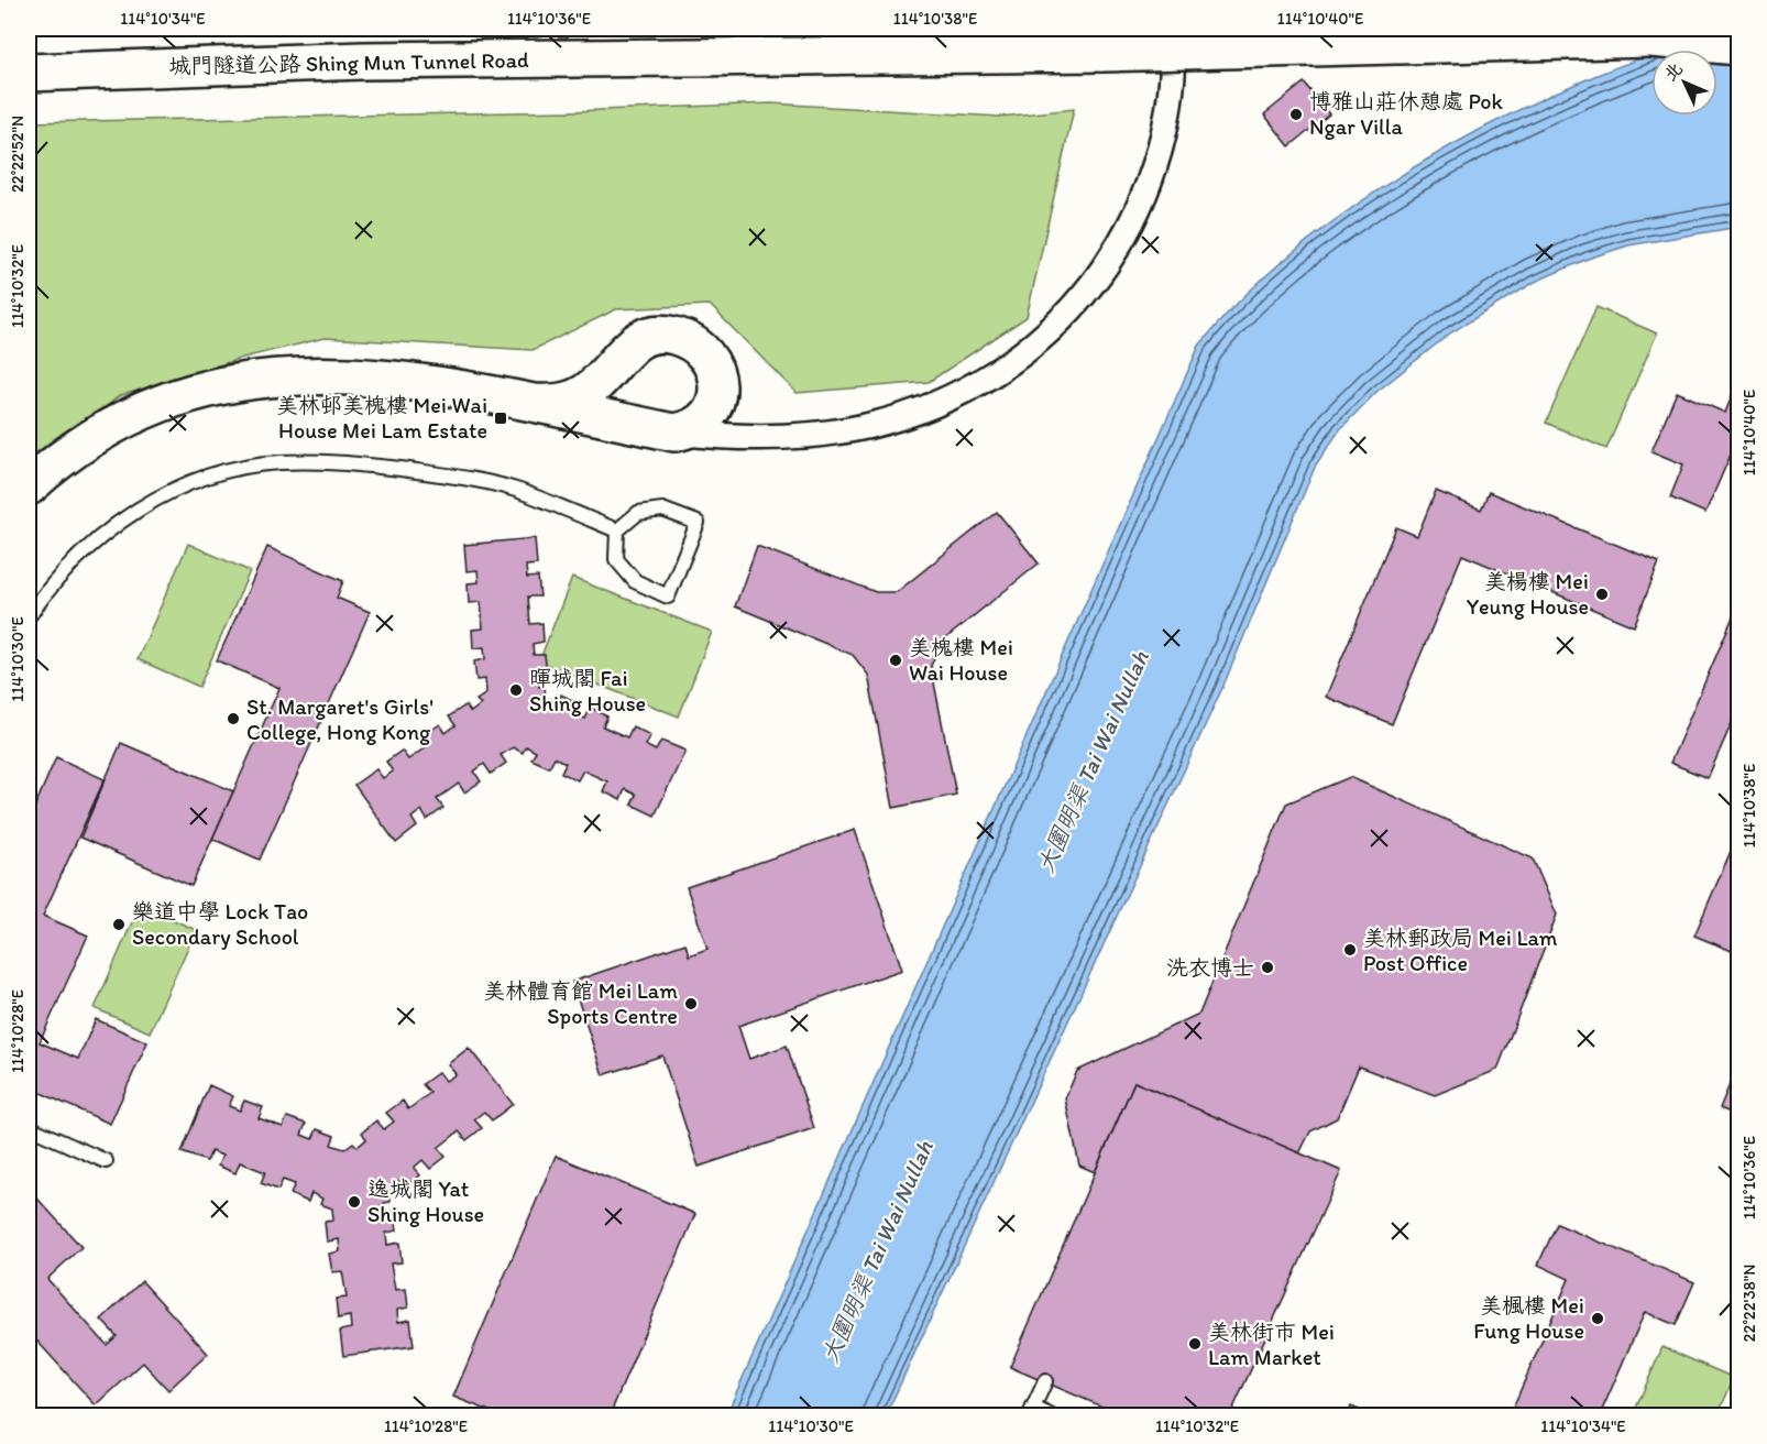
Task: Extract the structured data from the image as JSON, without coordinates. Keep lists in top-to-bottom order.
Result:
{
  "streets": {
    "main road": ["城門隧道公路 Shing Mun Tunnel Road"]
  },
  "water": ["大圍明渠 Tai Wai Nullah"],
  "places": {
    "other": [
      "博雅山莊休憩處 Pok Ngar Villa",
      "美楊樓 Mei Yeung House",
      "美槐樓 Mei Wai House",
      "暉城閣 Fai Shing House",
      "St. Margaret's Girls' College, Hong Kong",
      "樂道中學 Lock Tao Secondary School",
      "美林郵政局 Mei Lam Post Office",
      "洗衣博士",
      "美林體育館 Mei Lam Sports Centre",
      "逸城閣 Yat Shing House",
      "美楓樓 Mei Fung House",
      "美林街市 Mei Lam Market"
    ],
    "transit": ["美林邨美槐樓 Mei Wai House Mei Lam Estate"]
  },
  "north": "top left",
  "coordinates": [
    "114°10'34\"E",
    "114°10'36\"E",
    "114°10'38\"E",
    "114°10'40\"E",
    "22°22'52\"N",
    "114°10'32\"E",
    "114°10'30\"E",
    "114°10'28\"E",
    "22°22'38\"N"
  ]
}
